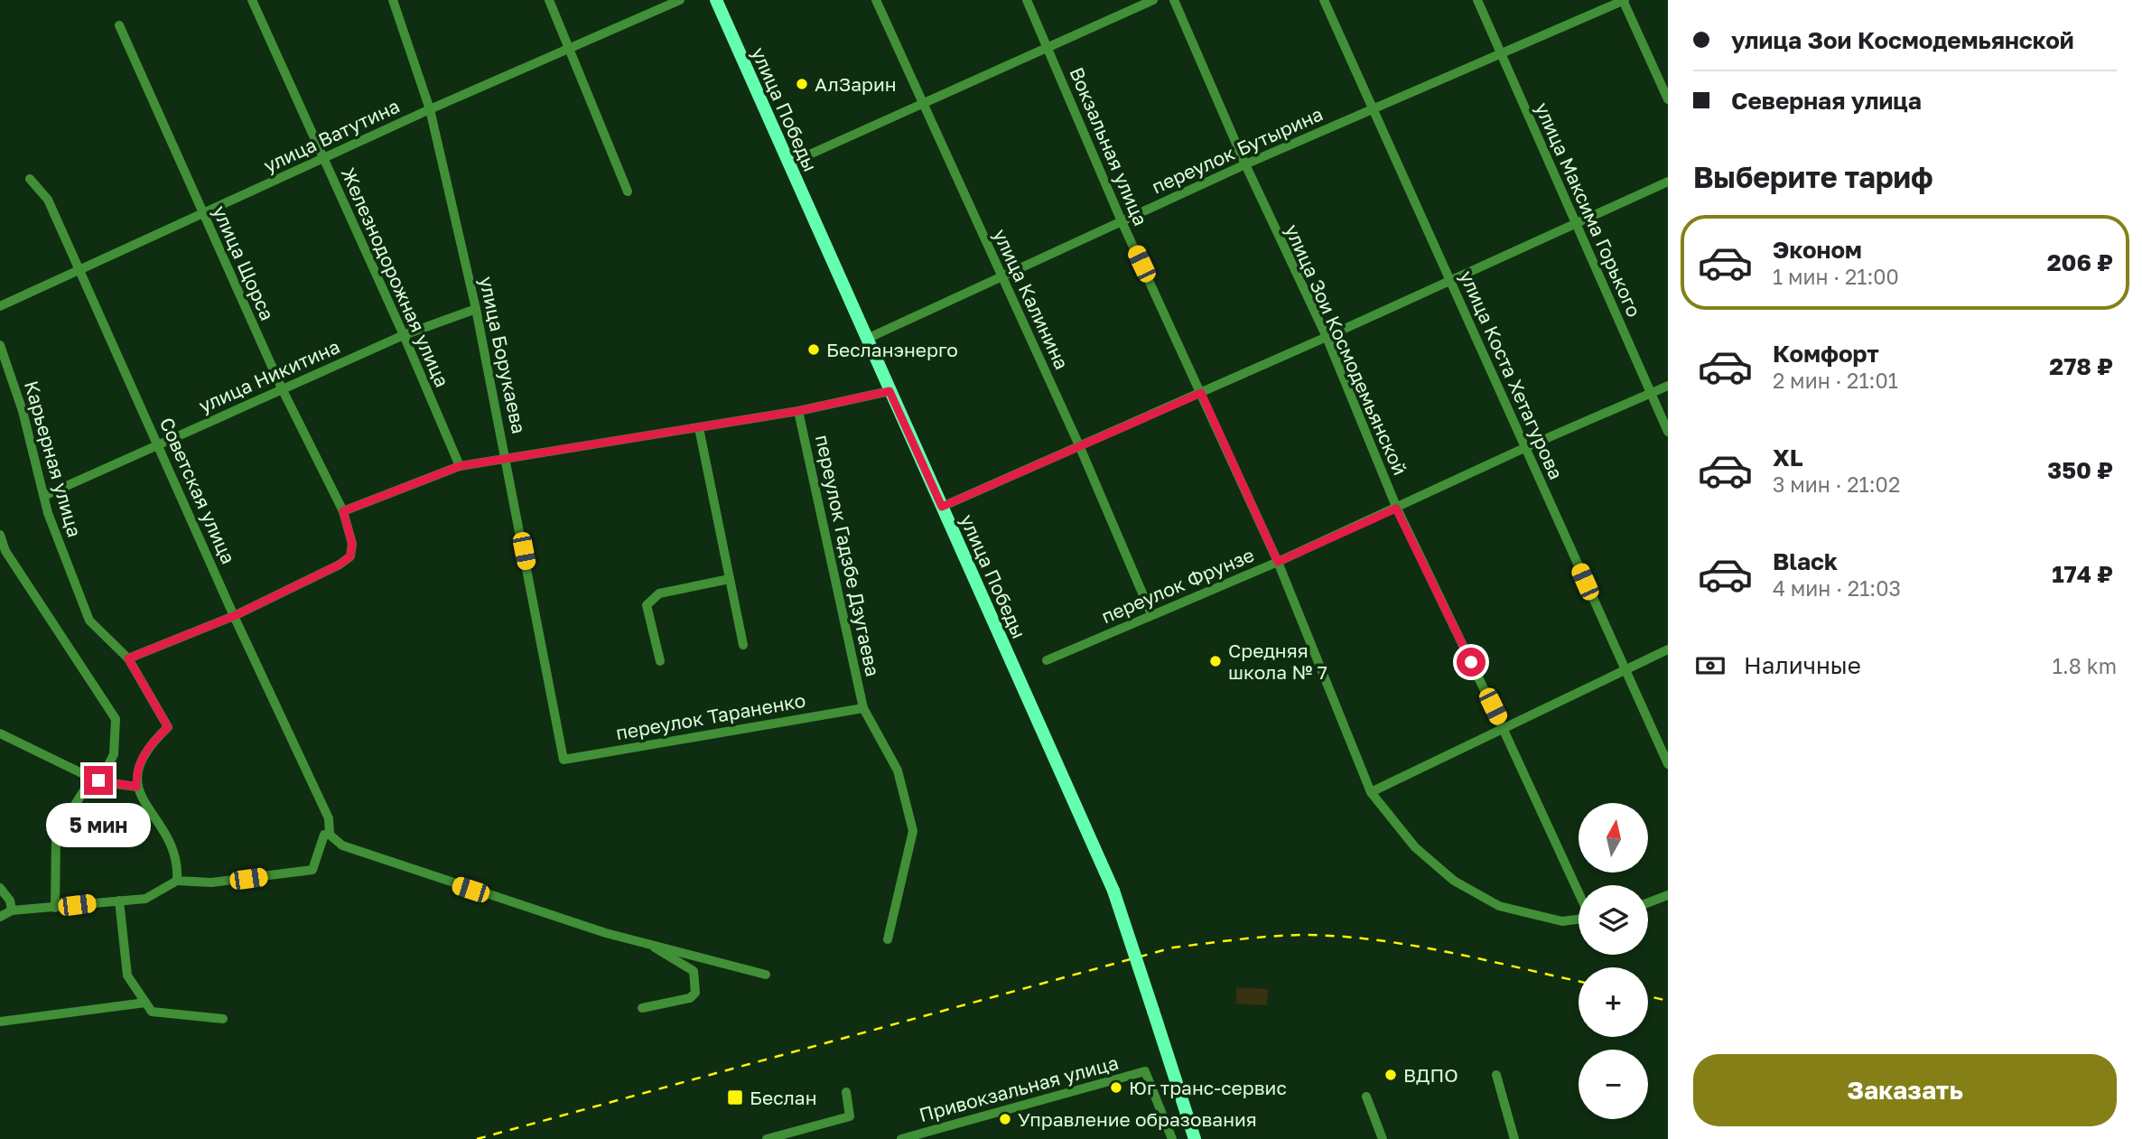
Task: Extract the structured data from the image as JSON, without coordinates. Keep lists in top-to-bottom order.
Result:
{
  "streets": {
    "main road": ["улица Победы"],
    "street": [
      "улица Ватутина",
      "Вокзальная улица",
      "переулок Бутырина",
      "улица Максима Горького",
      "улица Щорса",
      "Железнодорожная улица",
      "улица Калинина",
      "улица Зои Космодемьянской",
      "улица Борукаева",
      "улица Коста Хетагурова",
      "улица Никитина",
      "Карьерная улица",
      "Советская улица",
      "переулок Гадзбе Дзугаева",
      "переулок Фрунзе",
      "переулок Тараненко",
      "Привокзальная улица"
    ]
  },
  "crossings": [
    ["улица Победы", "переулок Бутырина"],
    ["улица Ватутина", "улица Щорса"],
    ["улица Ватутина", "Железнодорожная улица"],
    ["улица Ватутина", "улица Борукаева"],
    ["улица Ватутина", "Советская улица"],
    ["Вокзальная улица", "переулок Бутырина"],
    ["Вокзальная улица", "переулок Фрунзе"],
    ["переулок Бутырина", "улица Максима Горького"],
    ["переулок Бутырина", "улица Калинина"],
    ["переулок Бутырина", "улица Зои Космодемьянской"],
    ["переулок Бутырина", "улица Коста Хетагурова"],
    ["улица Максима Горького", "переулок Фрунзе"],
    ["улица Щорса", "улица Никитина"],
    ["улица Щорса", "Советская улица"],
    ["Железнодорожная улица", "улица Никитина"],
    ["улица Калинина", "переулок Фрунзе"],
    ["улица Зои Космодемьянской", "переулок Фрунзе"],
    ["улица Борукаева", "улица Никитина"],
    ["улица Борукаева", "переулок Тараненко"],
    ["улица Коста Хетагурова", "переулок Фрунзе"],
    ["улица Никитина", "Карьерная улица"],
    ["улица Никитина", "Советская улица"],
    ["переулок Гадзбе Дзугаева", "переулок Тараненко"]
  ],
  "places": {
    "other": [
      "АлЗарин",
      "Бесланэнерго",
      "Средняя школа № 7",
      "ВДПО",
      "Юг транс-сервис",
      "Управление образования"
    ],
    "transit": ["Беслан"]
  },
  "north": "top",
  "page": {
    "banner": ["улица Зои Космодемьянской", "Северная улица"],
    "heading": "Выберите тариф",
    "list": [
      {
        "name": "Эконом",
        "note": "1 мин · 21:00",
        "value": "206 ₽"
      },
      {
        "name": "Комфорт",
        "note": "2 мин · 21:01",
        "value": "278 ₽"
      },
      {
        "name": "XL",
        "note": "3 мин · 21:02",
        "value": "350 ₽"
      },
      {
        "name": "Black",
        "note": "4 мин · 21:03",
        "value": "174 ₽"
      }
    ],
    "pay": ["Наличные", "1.8 km"],
    "map_buttons": ["+", "−"],
    "bubble": "5 мин",
    "buttons": "Заказать"
  }
}
